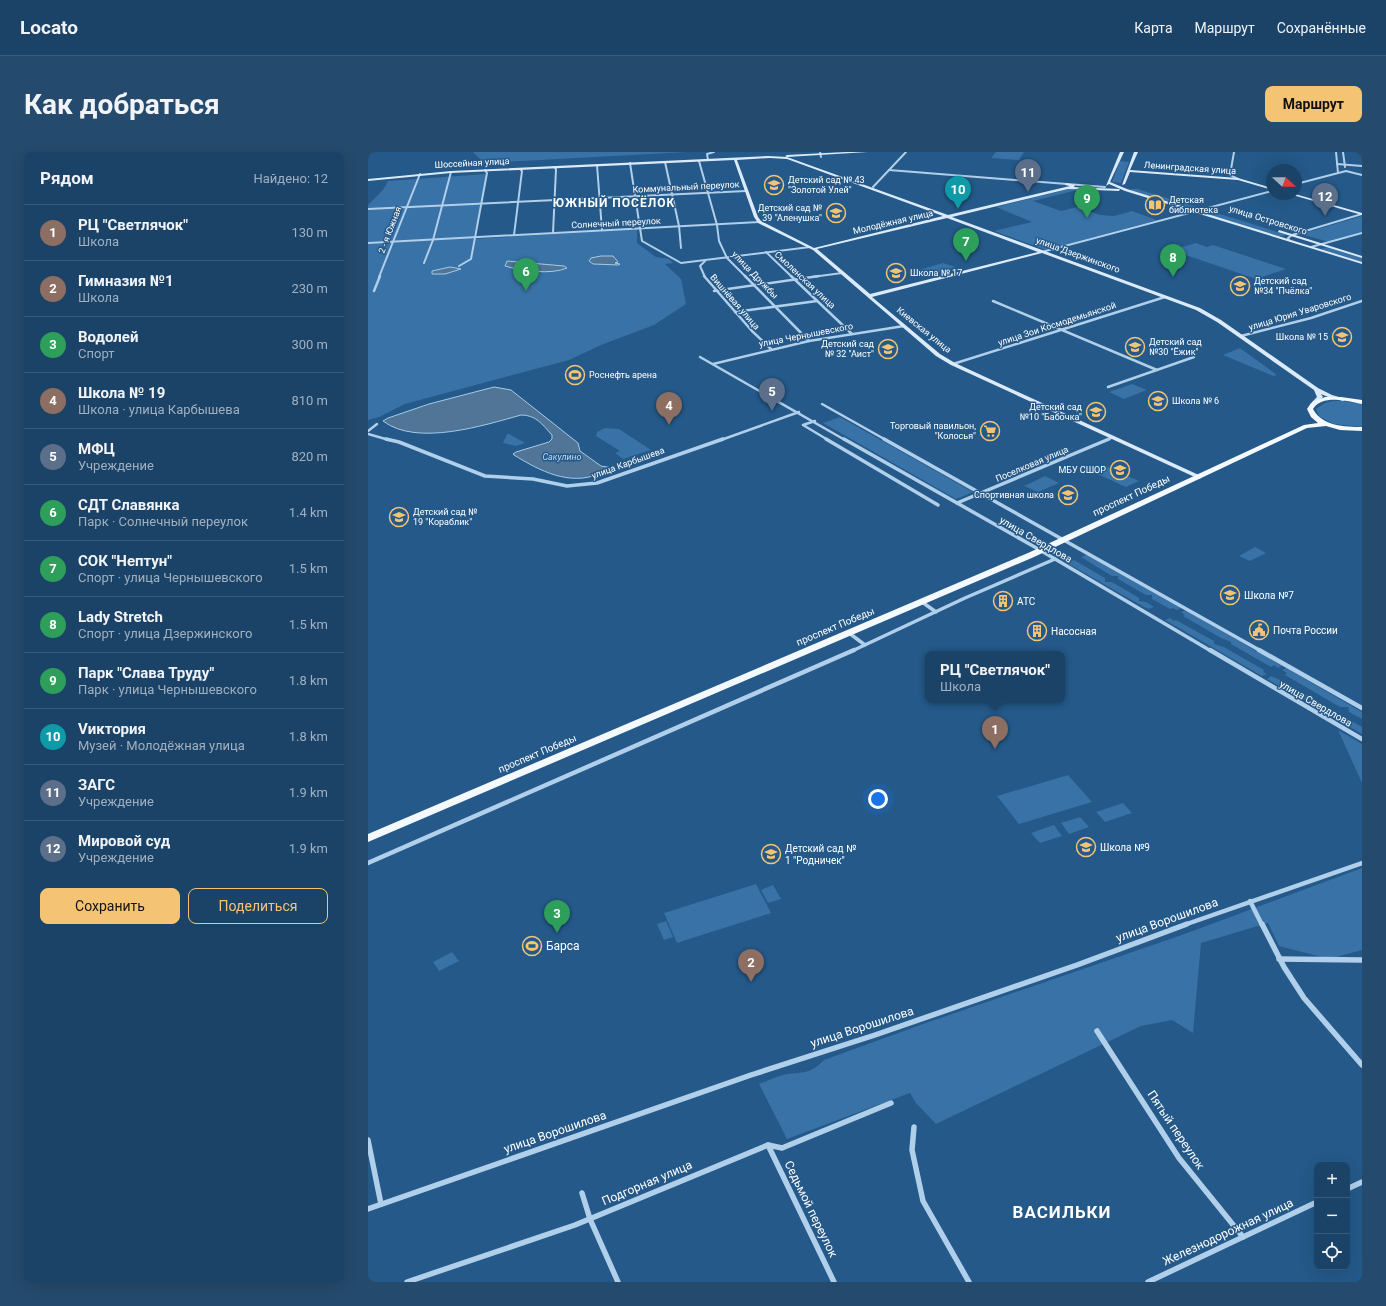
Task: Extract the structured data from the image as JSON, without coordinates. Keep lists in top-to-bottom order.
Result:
{
  "streets": {
    "main road": [
      "Шоссейная улица",
      "Ленинградская улица",
      "улица Островского",
      "Молодёжная улица",
      "улица Дзержинского",
      "Киевская улица",
      "проспект Победы"
    ],
    "street": [
      "Коммунальный переулок",
      "Солнечный переулок",
      "2 - я Южная",
      "улица Дружбы",
      "Смоленская улица",
      "Вишнёвая улица",
      "улица Юрия Уваровского",
      "улица Зои Космодемьянской",
      "улица Чернышевского",
      "улица Карбышева",
      "Поселковая улица",
      "улица Свердлова",
      "улица Ворошилова",
      "Пятый переулок",
      "Подгорная улица",
      "Седьмой переулок",
      "Железнодорожная улица"
    ]
  },
  "crossings": [
    ["Шоссейная улица", "2 - я Южная"],
    ["Шоссейная улица", "улица Дружбы"],
    ["Коммунальный переулок", "2 - я Южная"],
    ["Коммунальный переулок", "улица Дружбы"],
    ["Молодёжная улица", "улица Дзержинского"],
    ["Молодёжная улица", "Киевская улица"],
    ["Солнечный переулок", "2 - я Южная"],
    ["Солнечный переулок", "улица Дружбы"],
    ["Солнечный переулок", "Киевская улица"],
    ["улица Дзержинского", "улица Юрия Уваровского"],
    ["улица Дзержинского", "улица Зои Космодемьянской"],
    ["улица Дружбы", "улица Чернышевского"],
    ["Смоленская улица", "улица Чернышевского"],
    ["Вишнёвая улица", "улица Чернышевского"],
    ["улица Зои Космодемьянской", "Киевская улица"],
    ["Киевская улица", "улица Чернышевского"],
    ["Киевская улица", "Поселковая улица"],
    ["Киевская улица", "проспект Победы"],
    ["улица Чернышевского", "улица Свердлова"],
    ["улица Карбышева", "улица Свердлова"],
    ["Поселковая улица", "улица Свердлова"],
    ["проспект Победы", "улица Свердлова"],
    ["Пятый переулок", "Железнодорожная улица"],
    ["Подгорная улица", "Седьмой переулок"]
  ],
  "districts": ["ЮЖНЫЙ ПОСЁЛОК", "ВАСИЛЬКИ"],
  "water": ["Сакулино"],
  "places": {
    "school or university": [
      "Детский сад № 43 \"Золотой Улей\"",
      "Детский сад № 39 \"Аленушка\"",
      "Школа № 17",
      "Детский сад №34 \"Пчёлка\"",
      "Школа № 15",
      "Детский сад №30 \"Ёжик\"",
      "Детский сад № 32 \"Аист\"",
      "Школа № 6",
      "Детский сад №10 \"Бабочка\"",
      "МБУ СШОР",
      "Спортивная школа",
      "Детский сад № 19 \"Кораблик\"",
      "Школа №7",
      "Школа №9",
      "Детский сад № 1 \"Родничек\""
    ],
    "library": ["Детская библиотека"],
    "sports": ["Роснефть арена", "Барса"],
    "supermarket": ["Торговый павильон, \"Колосья\""],
    "building": ["АТС", "Насосная"],
    "public building": ["Почта России"]
  },
  "north": "right",
  "page": {
    "header": "Locato",
    "nav": ["Карта", "Маршрут", "Сохранённые"],
    "buttons": [
      "Маршрут",
      ["Сохранить", "Поделиться"]
    ],
    "title": "Как добраться",
    "heading": ["Рядом", "Найдено: 12"],
    "pins": [
      "11",
      "10",
      "12",
      "9",
      "7",
      "8",
      "6",
      "5",
      "4",
      "1",
      "3",
      "2"
    ],
    "list": [
      {
        "mark": "1",
        "name": "РЦ \"Светлячок\"",
        "note": "Школа",
        "value": "130 m"
      },
      {
        "mark": "2",
        "name": "Гимназия №1",
        "note": "Школа",
        "value": "230 m"
      },
      {
        "mark": "3",
        "name": "Водолей",
        "note": "Спорт",
        "value": "300 m"
      },
      {
        "mark": "4",
        "name": "Школа № 19",
        "note": "Школа · улица Карбышева",
        "value": "810 m"
      },
      {
        "mark": "5",
        "name": "МФЦ",
        "note": "Учреждение",
        "value": "820 m"
      },
      {
        "mark": "6",
        "name": "СДТ Славянка",
        "note": "Парк · Солнечный переулок",
        "value": "1.4 km"
      },
      {
        "mark": "7",
        "name": "СОК \"Нептун\"",
        "note": "Спорт · улица Чернышевского",
        "value": "1.5 km"
      },
      {
        "mark": "8",
        "name": "Lady Stretch",
        "note": "Спорт · улица Дзержинского",
        "value": "1.5 km"
      },
      {
        "mark": "9",
        "name": "Парк \"Слава Труду\"",
        "note": "Парк · улица Чернышевского",
        "value": "1.8 km"
      },
      {
        "mark": "10",
        "name": "Vиктория",
        "note": "Музей · Молодёжная улица",
        "value": "1.8 km"
      },
      {
        "mark": "11",
        "name": "ЗАГС",
        "note": "Учреждение",
        "value": "1.9 km"
      },
      {
        "mark": "12",
        "name": "Мировой суд",
        "note": "Учреждение",
        "value": "1.9 km"
      }
    ],
    "popup": ["РЦ \"Светлячок\"", "Школа"],
    "map_buttons": ["+", "−"]
  }
}
